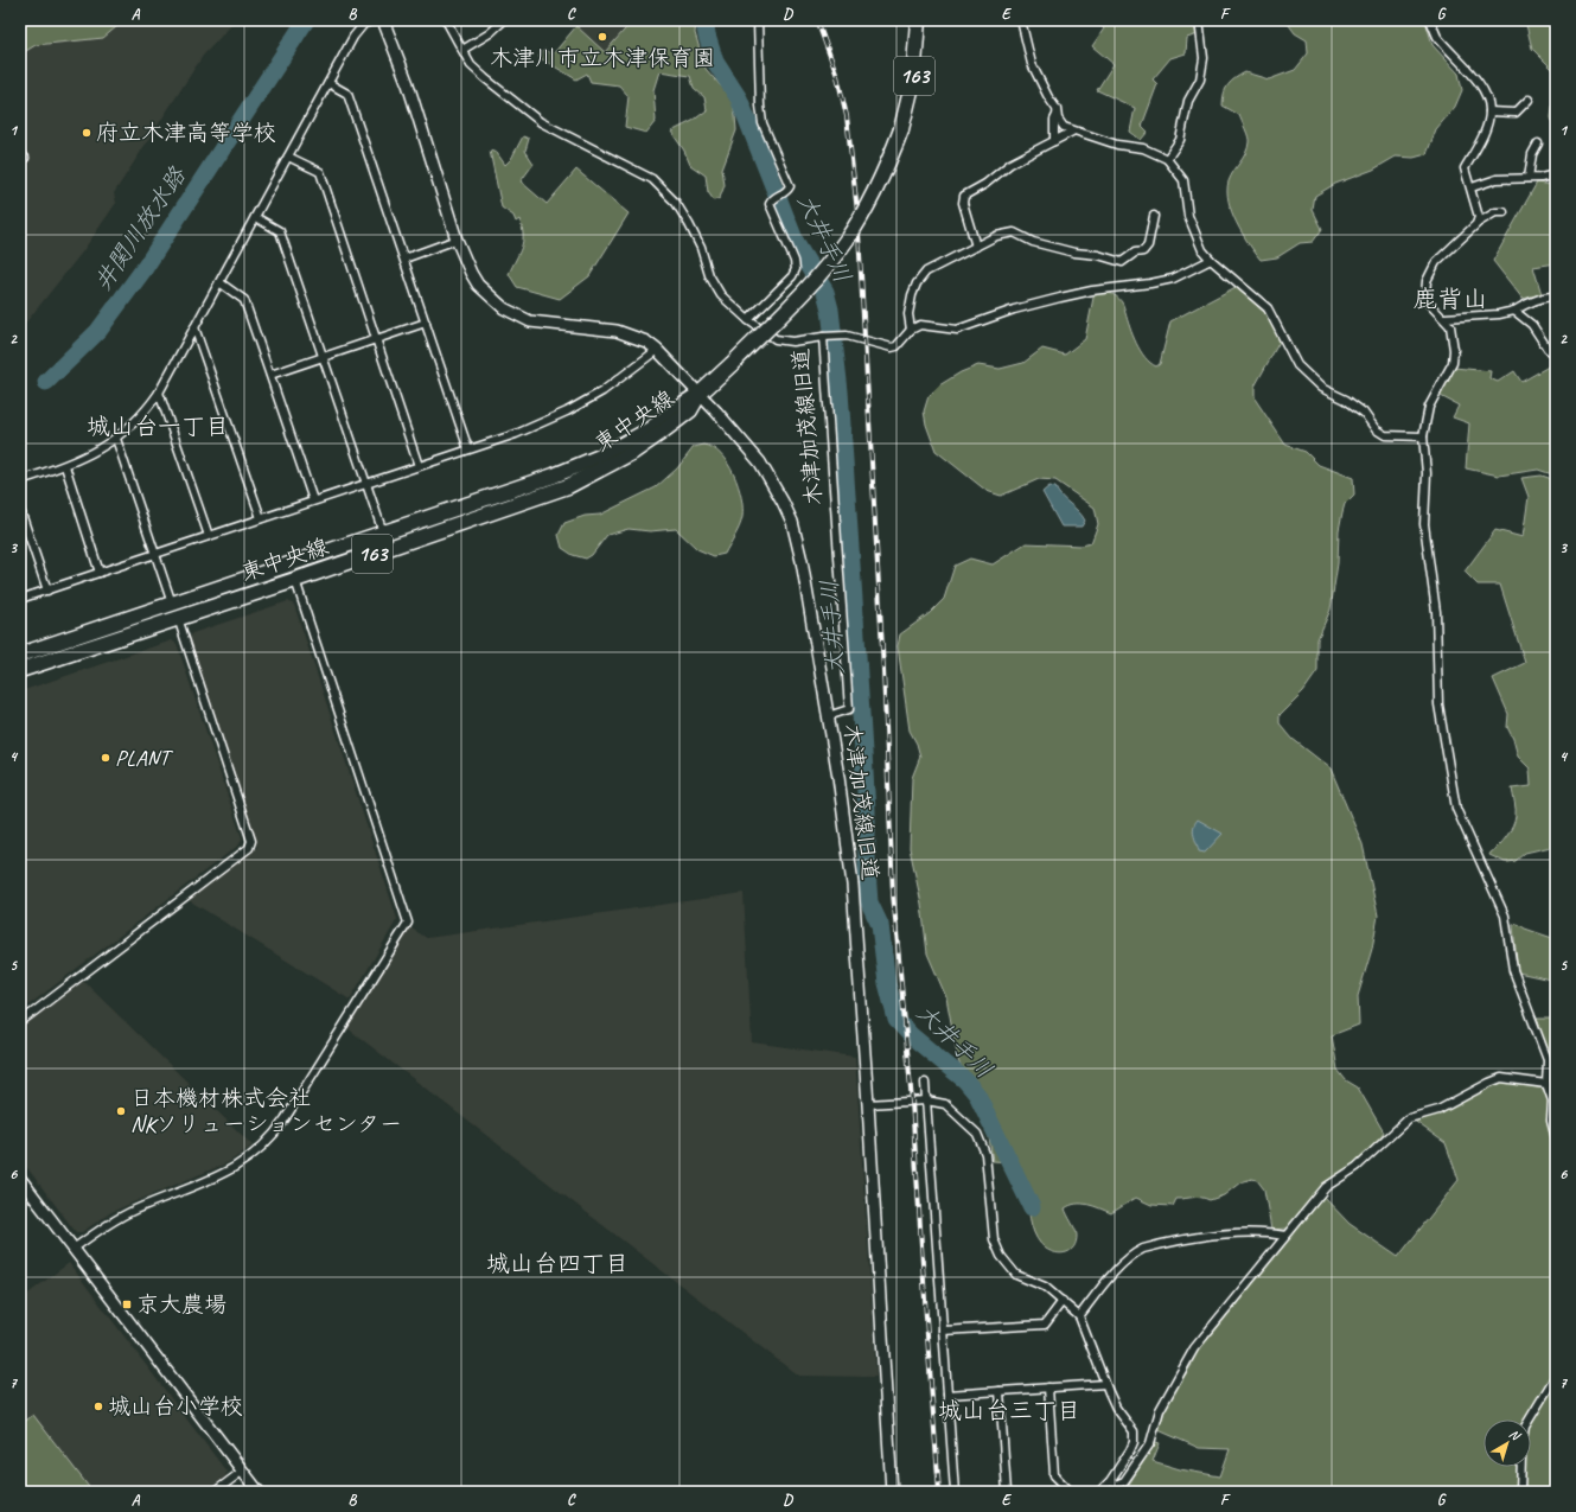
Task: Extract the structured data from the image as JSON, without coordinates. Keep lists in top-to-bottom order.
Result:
{
  "streets": {
    "highway": ["163", "東中央線"],
    "street": ["木津加茂線旧道"]
  },
  "districts": [
    "鹿背山",
    "城山台一丁目",
    "城山台四丁目",
    "城山台三丁目"
  ],
  "water": ["井関川放水路", "大井手川"],
  "places": {
    "other": [
      "木津川市立木津保育園",
      "府立木津高等学校",
      "PLANT",
      "日本機材株式会社 NKソリューションセンター",
      "城山台小学校"
    ],
    "transit": ["京大農場"]
  },
  "north": "top right",
  "grid": {
    "columns": [
      "A",
      "B",
      "C",
      "D",
      "E",
      "F",
      "G"
    ],
    "rows": [
      "1",
      "2",
      "3",
      "4",
      "5",
      "6",
      "7"
    ]
  }
}
